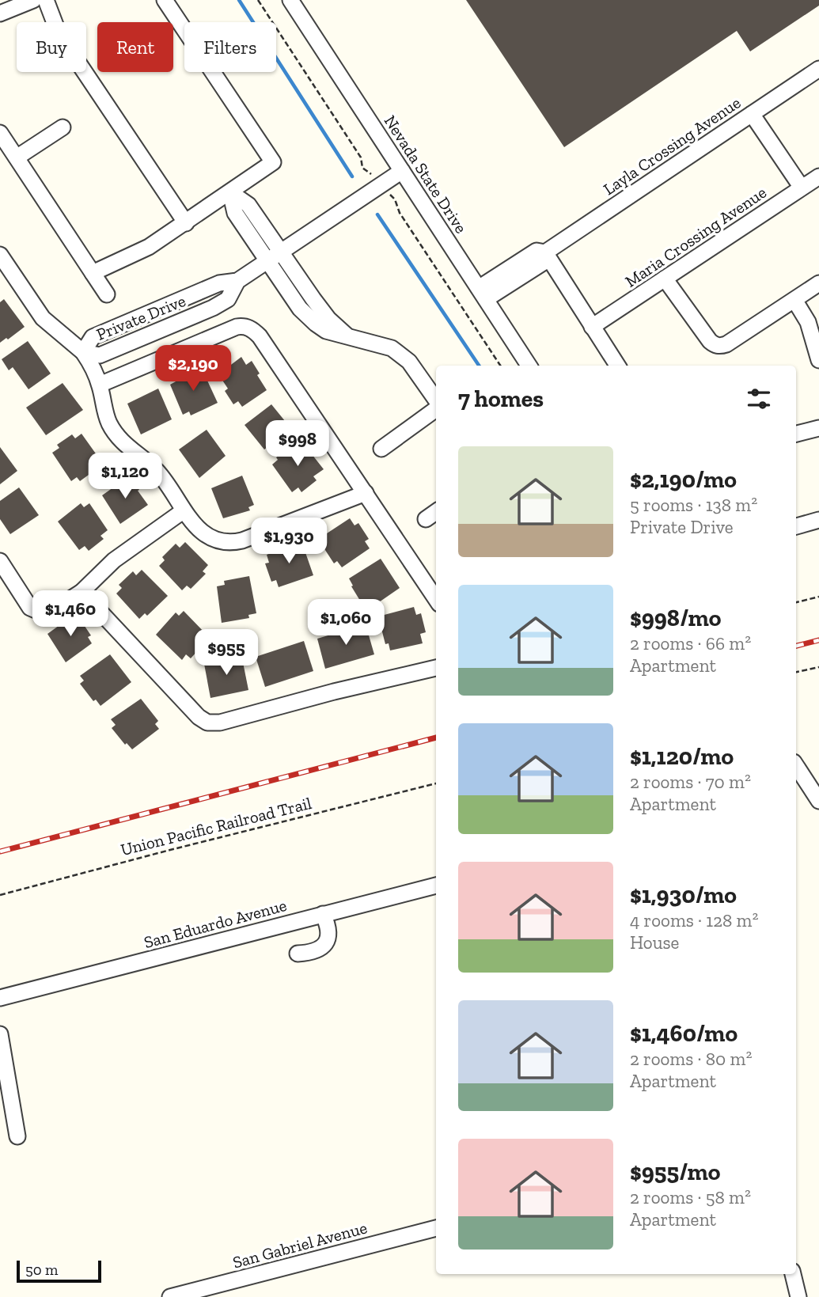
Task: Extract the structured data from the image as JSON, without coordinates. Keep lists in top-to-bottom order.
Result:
{
  "streets": {
    "street": [
      "Layla Crossing Avenue",
      "Nevada State Drive",
      "Maria Crossing Avenue",
      "Private Drive",
      "San Eduardo Avenue",
      "San Gabriel Avenue"
    ],
    "path": ["Union Pacific Railroad Trail"]
  },
  "crossings": [
    ["Layla Crossing Avenue", "Nevada State Drive"],
    ["Nevada State Drive", "Private Drive"]
  ],
  "scale_bar": "50 m",
  "page": {
    "chip": ["Buy", "Rent", "Filters"],
    "price": [
      "$2,190",
      "$998",
      "$1,120",
      "$1,930",
      "$1,460",
      "$1,060",
      "$955"
    ],
    "heading": "7 homes",
    "list": [
      {
        "name": "$2,190/mo",
        "note": "5 rooms · 138 m² · Private Drive"
      },
      {
        "name": "$998/mo",
        "note": "2 rooms · 66 m² · Apartment"
      },
      {
        "name": "$1,120/mo",
        "note": "2 rooms · 70 m² · Apartment"
      },
      {
        "name": "$1,930/mo",
        "note": "4 rooms · 128 m² · House"
      },
      {
        "name": "$1,460/mo",
        "note": "2 rooms · 80 m² · Apartment"
      },
      {
        "name": "$955/mo",
        "note": "2 rooms · 58 m² · Apartment"
      }
    ],
    "scale": "50 m"
  }
}
